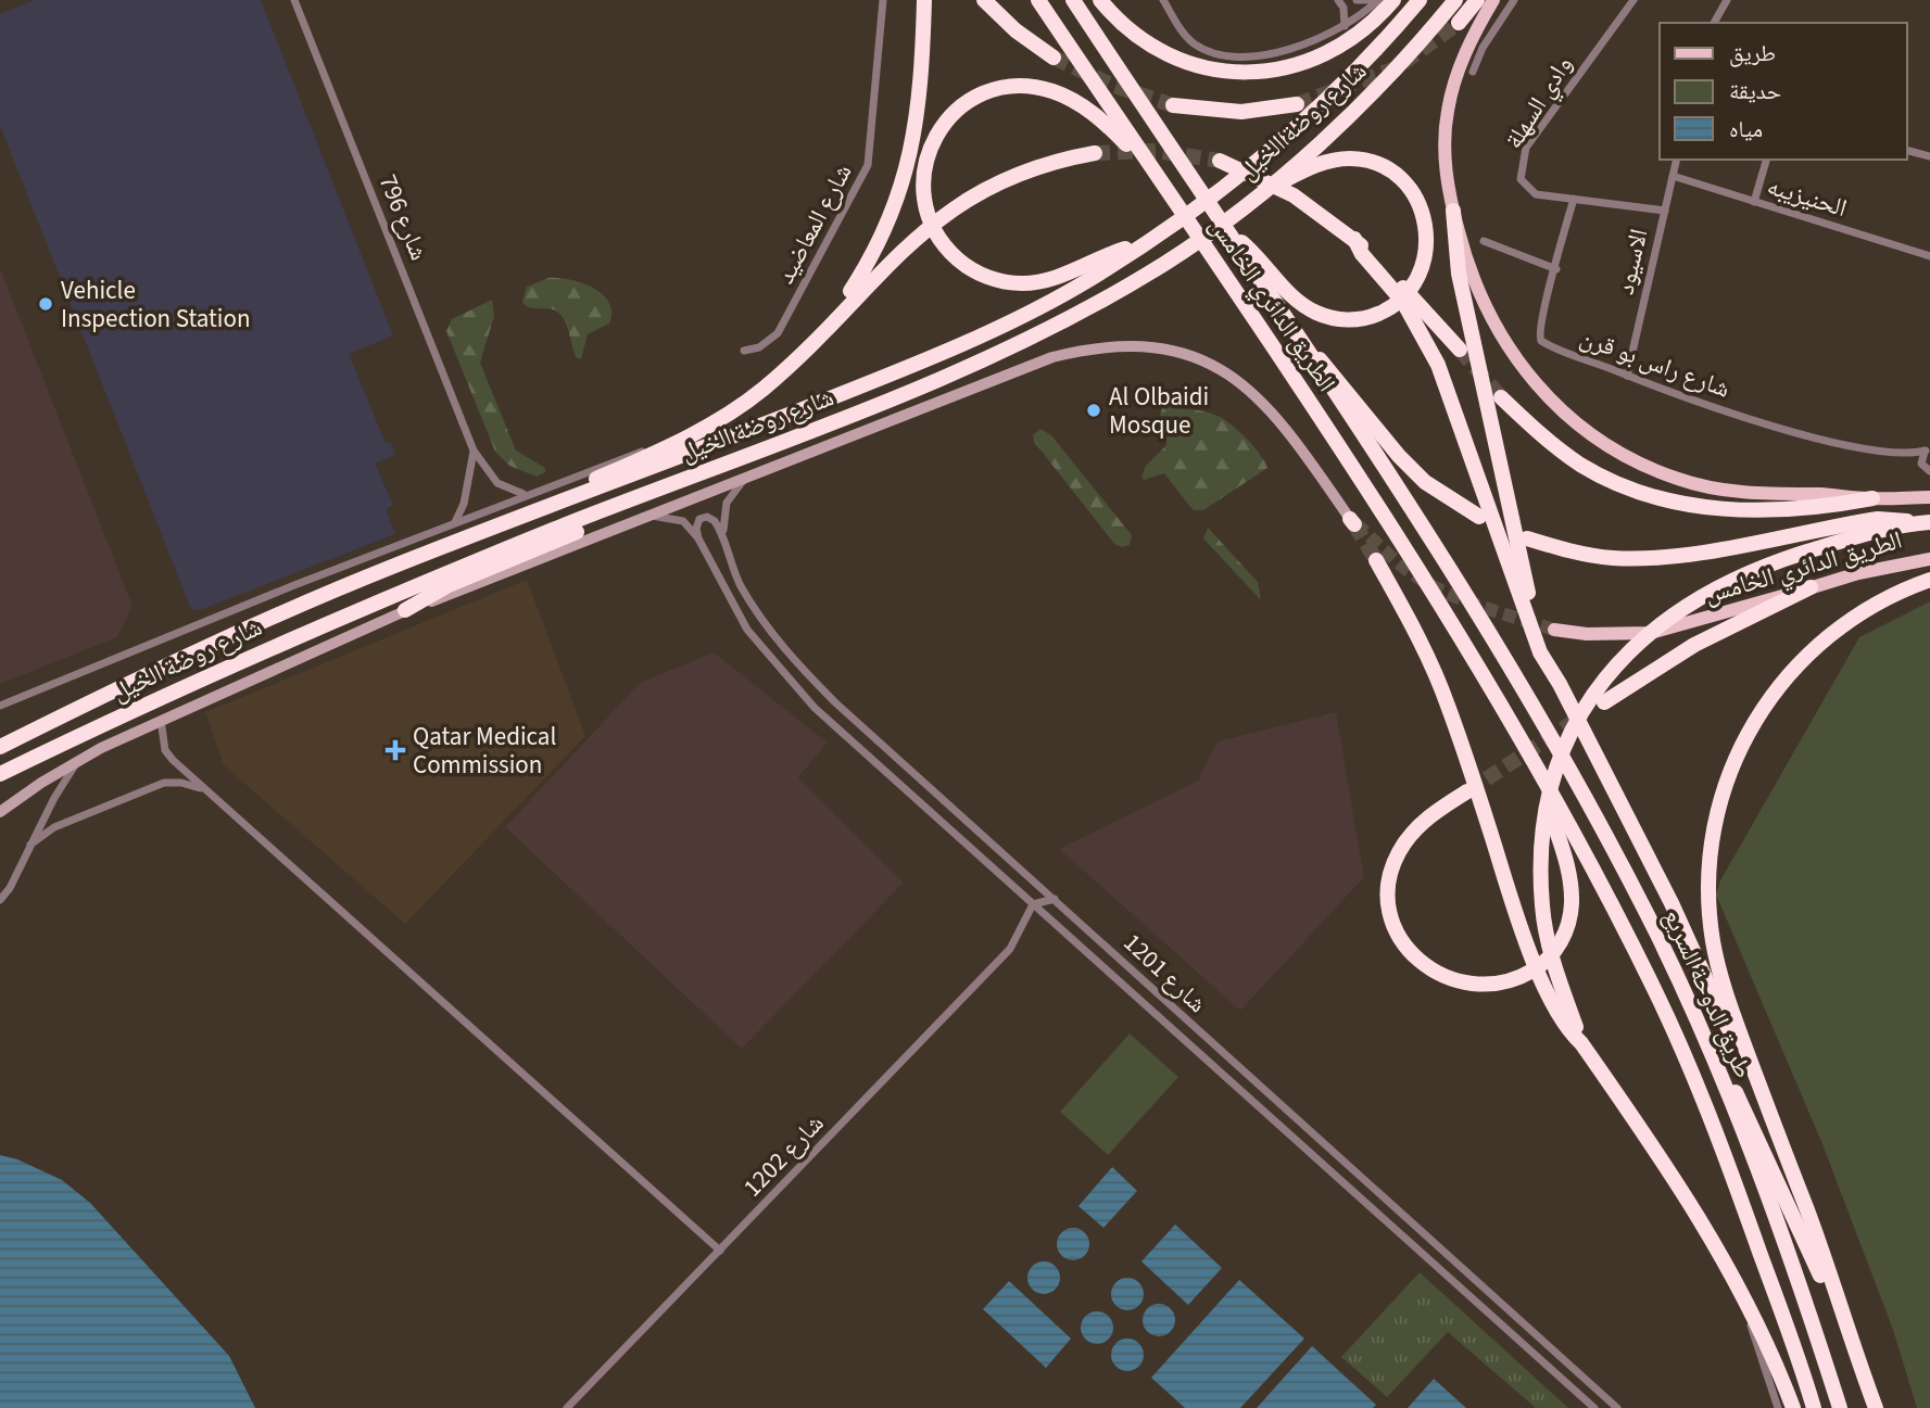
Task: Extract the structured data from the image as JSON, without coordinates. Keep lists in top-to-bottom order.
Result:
{
  "streets": {
    "highway": ["شارع روضة الخيل", "الطريق الدائري الخامس", "طريق الدوحة السريع"],
    "street": [
      "وادي السهلة",
      "الحنيزيبه",
      "شارع 796",
      "شارع المعاضيد",
      "الاسيود",
      "شارع راس بو قرن",
      "شارع 1201",
      "شارع 1202"
    ]
  },
  "crossings": [
    ["وادي السهلة", "الاسيود"],
    ["وادي السهلة", "شارع راس بو قرن"],
    ["شارع روضة الخيل", "شارع 796"],
    ["شارع روضة الخيل", "شارع 1201"],
    ["الحنيزيبه", "الاسيود"],
    ["الاسيود", "شارع راس بو قرن"],
    ["الطريق الدائري الخامس", "طريق الدوحة السريع"],
    ["شارع 1201", "شارع 1202"]
  ],
  "places": {
    "other": ["Vehicle Inspection Station", "Al Olbaidi Mosque"],
    "health": ["Qatar Medical Commission"]
  },
  "legend": ["طريق", "حديقة", "مياه"]
}
